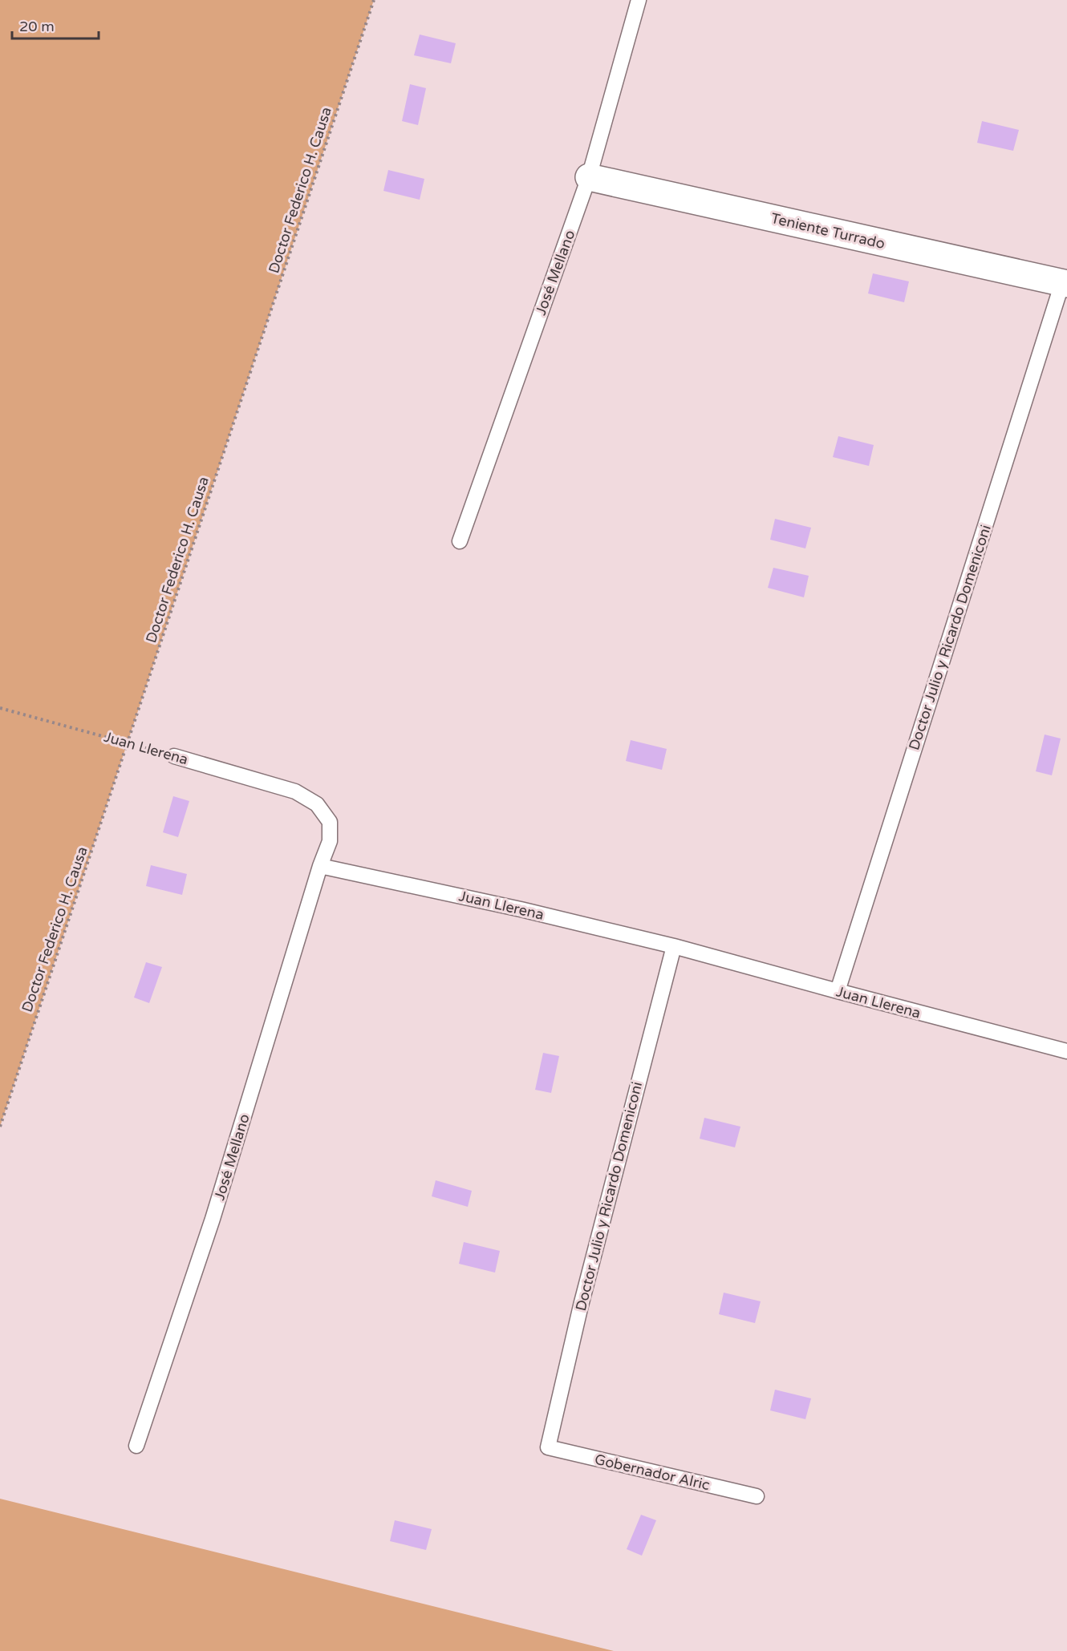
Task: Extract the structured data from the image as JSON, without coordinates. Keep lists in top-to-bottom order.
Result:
{
  "streets": {
    "street": ["Teniente Turrado"],
    "lane": [
      "José Mellano",
      "Doctor Julio y Ricardo Domeniconi",
      "Juan Llerena",
      "Gobernador Alric"
    ],
    "path": ["Doctor Federico H. Causa"]
  },
  "crossings": [
    ["Doctor Federico H. Causa", "Juan Llerena"],
    ["Teniente Turrado", "José Mellano"],
    ["Teniente Turrado", "Doctor Julio y Ricardo Domeniconi"],
    ["José Mellano", "Juan Llerena"],
    ["Doctor Julio y Ricardo Domeniconi", "Juan Llerena"],
    ["Doctor Julio y Ricardo Domeniconi", "Gobernador Alric"]
  ],
  "scale_bar": "20 m"
}
